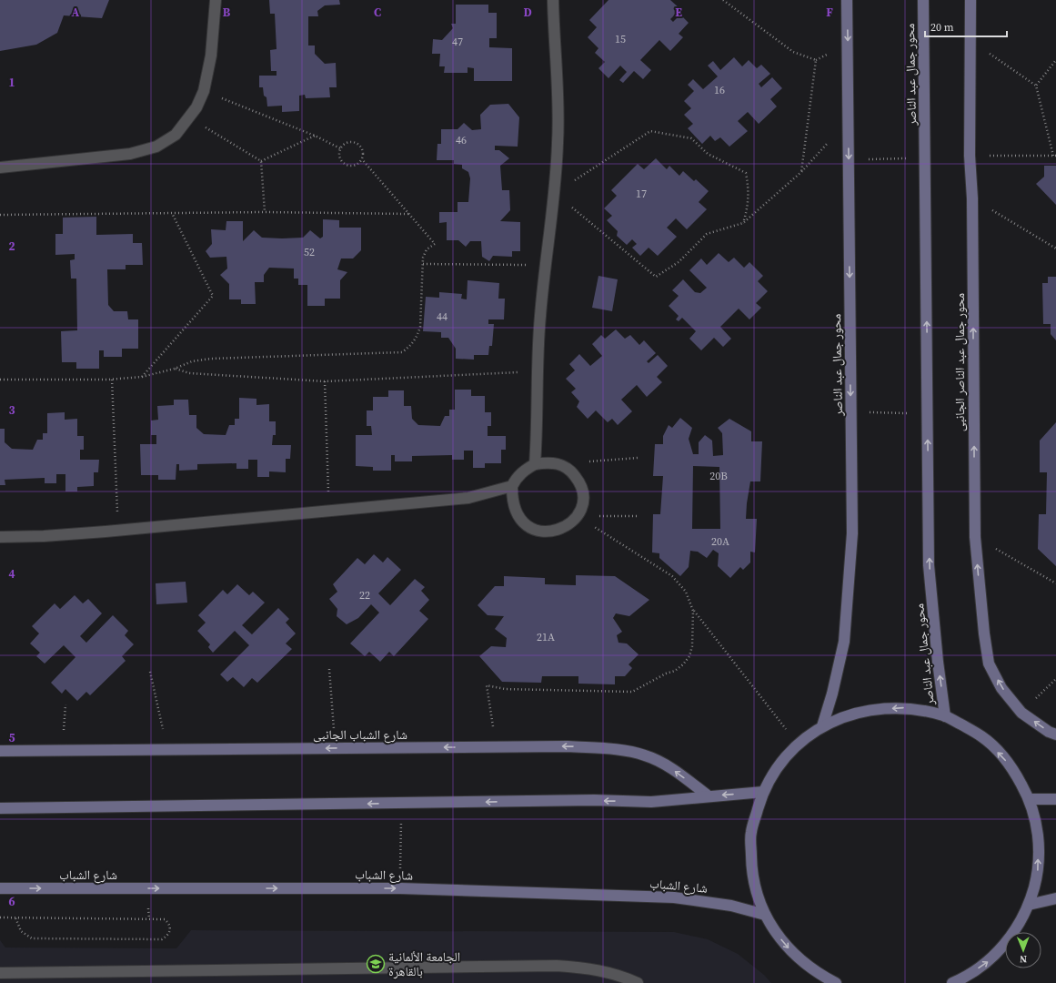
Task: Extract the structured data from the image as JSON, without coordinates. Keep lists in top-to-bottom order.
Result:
{
  "streets": {
    "main road": [
      "محور جمال عبد الناصر",
      "محور جمال عبد الناصر الجانبى",
      "شارع الشباب الجانبى",
      "شارع الشباب"
    ]
  },
  "one_way": ["محور جمال عبد الناصر الجانبى"],
  "places": {
    "school or university": ["الجامعة الألمانية بالقاهرة"]
  },
  "house_numbers": [
    "15",
    "47",
    "16",
    "46",
    "17",
    "52",
    "44",
    "20B",
    "20A",
    "22",
    "21A"
  ],
  "scale_bar": "20 m",
  "north": "bottom",
  "grid": {
    "columns": [
      "A",
      "B",
      "C",
      "D",
      "E",
      "F"
    ],
    "rows": [
      "1",
      "2",
      "3",
      "4",
      "5",
      "6"
    ]
  }
}
